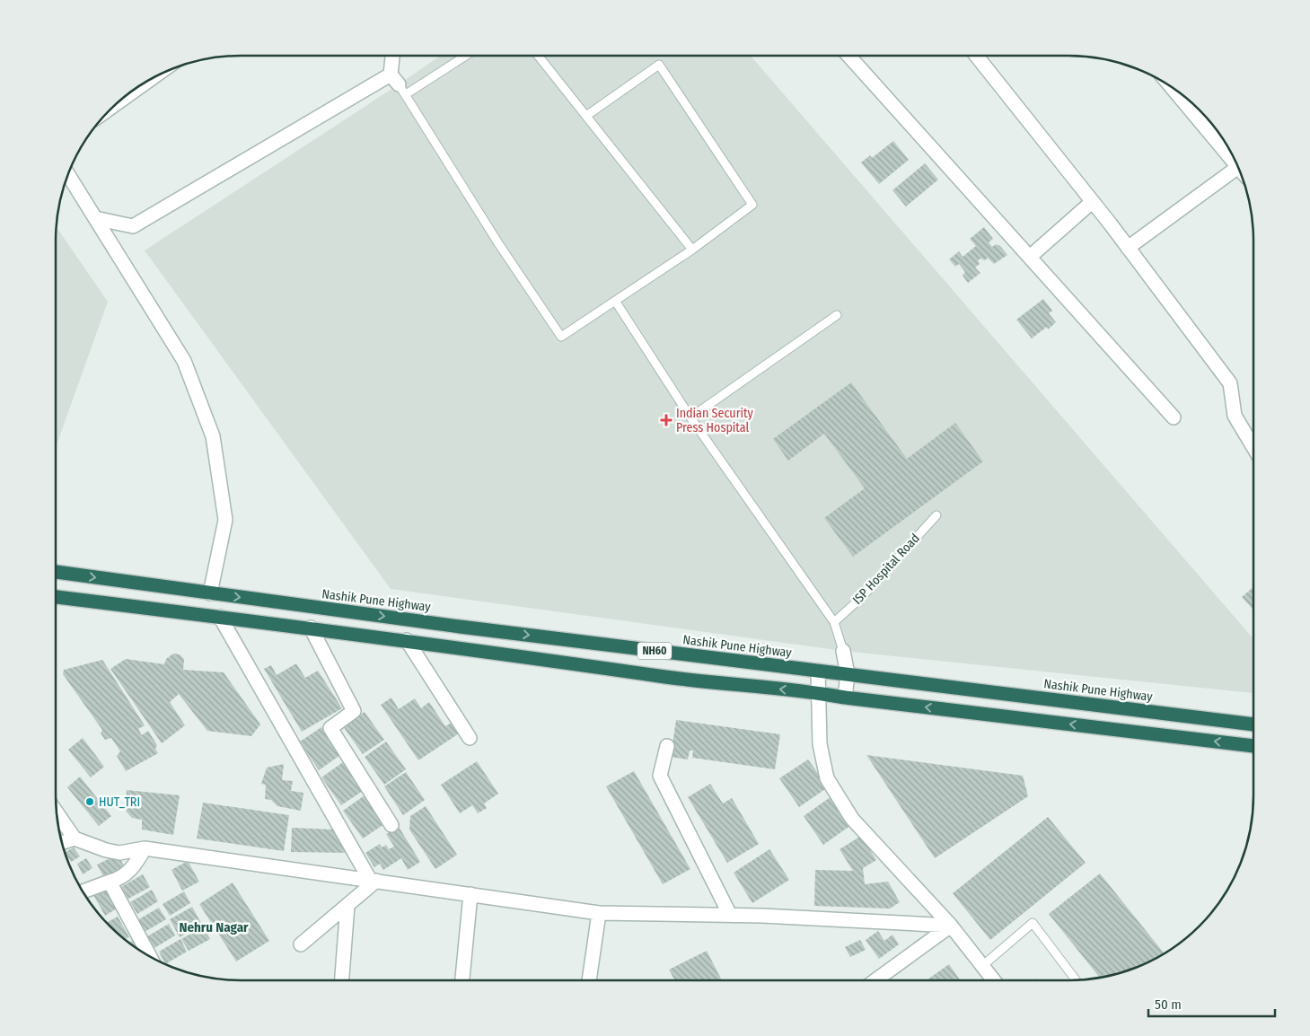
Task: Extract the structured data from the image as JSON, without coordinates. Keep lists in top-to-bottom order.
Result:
{
  "streets": {
    "highway": ["Nashik Pune Highway", "NH60"],
    "lane": ["ISP Hospital Road"]
  },
  "districts": ["Nehru Nagar"],
  "places": {
    "health": ["Indian Security Press Hospital"],
    "other": ["HUT_TRI"]
  },
  "scale_bar": "50 m"
}
